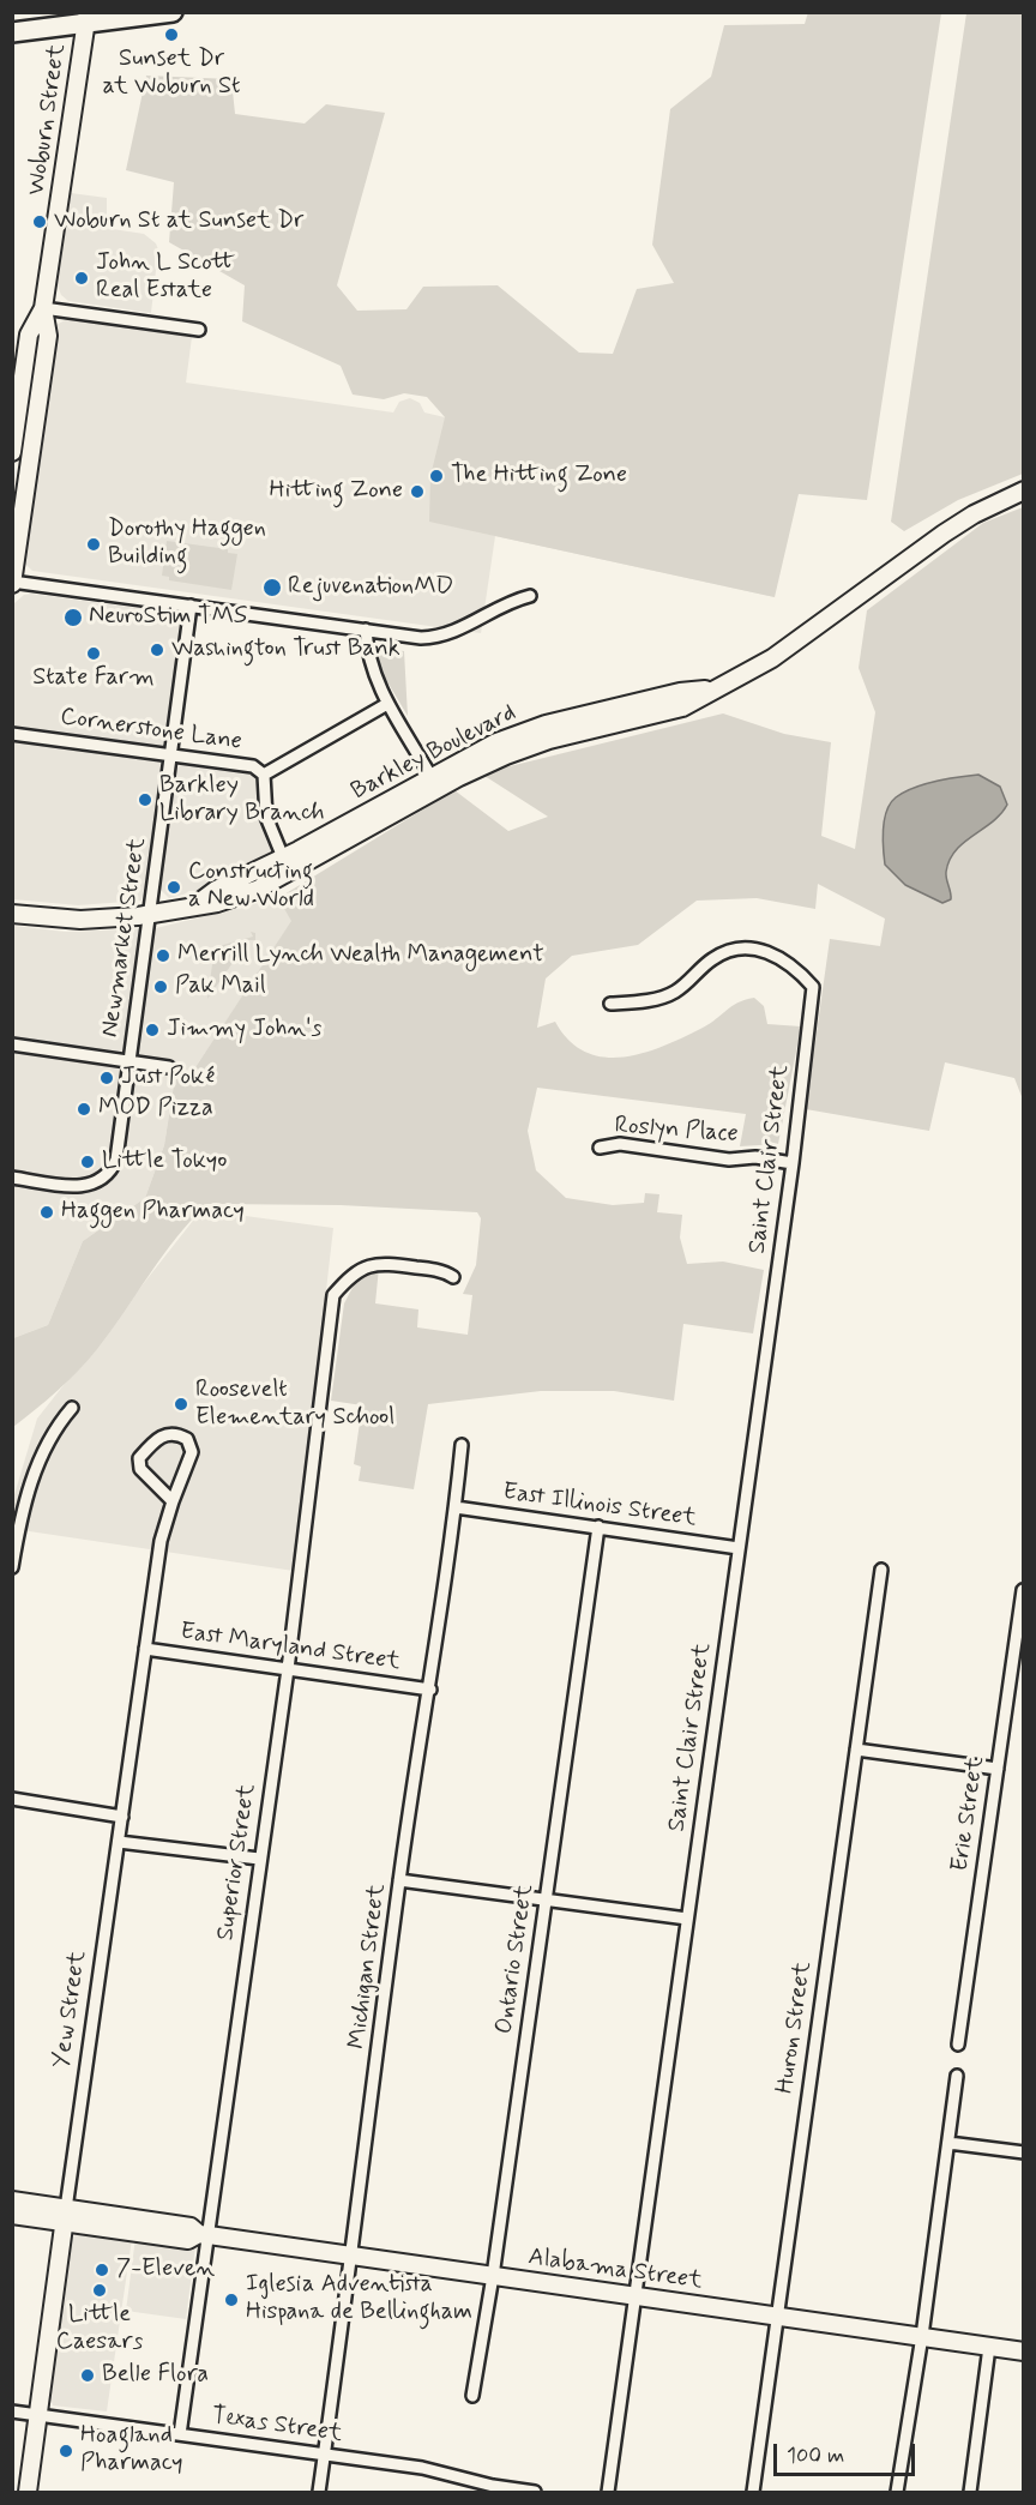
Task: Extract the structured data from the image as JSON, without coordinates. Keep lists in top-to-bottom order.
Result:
{
  "streets": {
    "main road": [
      "Woburn Street",
      "Barkley Boulevard",
      "Yew Street",
      "Alabama Street"
    ],
    "street": [
      "Cornerstone Lane",
      "Newmarket Street",
      "Roslyn Place",
      "Saint Clair Street",
      "East Illinois Street",
      "East Maryland Street",
      "Erie Street",
      "Superior Street",
      "Ontario Street",
      "Michigan Street",
      "Huron Street",
      "Texas Street"
    ]
  },
  "crossings": [
    ["Cornerstone Lane", "Barkley Boulevard"],
    ["Cornerstone Lane", "Newmarket Street"],
    ["Barkley Boulevard", "Newmarket Street"],
    ["Roslyn Place", "Saint Clair Street"],
    ["Saint Clair Street", "East Illinois Street"],
    ["Saint Clair Street", "Alabama Street"],
    ["East Illinois Street", "Ontario Street"],
    ["East Illinois Street", "Michigan Street"],
    ["East Maryland Street", "Superior Street"],
    ["East Maryland Street", "Michigan Street"],
    ["East Maryland Street", "Yew Street"],
    ["Superior Street", "Alabama Street"],
    ["Superior Street", "Texas Street"],
    ["Ontario Street", "Alabama Street"],
    ["Michigan Street", "Alabama Street"],
    ["Michigan Street", "Texas Street"],
    ["Yew Street", "Alabama Street"],
    ["Yew Street", "Texas Street"],
    ["Huron Street", "Alabama Street"]
  ],
  "places": [
    "Sunset Dr at Woburn St",
    "Woburn St at Sunset Dr",
    "John L Scott Real Estate",
    "The Hitting Zone",
    "Hitting Zone",
    "Dorothy Haggen Building",
    "RejuvenationMD",
    "NeuroStim TMS",
    "Washington Trust Bank",
    "State Farm",
    "Barkley Library Branch",
    "Constructing a New World",
    "Merrill Lynch Wealth Management",
    "Pak Mail",
    "Jimmy John's",
    "Just Poké",
    "MOD Pizza",
    "Little Tokyo",
    "Haggen Pharmacy",
    "Roosevelt Elementary School",
    "7-Eleven",
    "Little Caesars",
    "Iglesia Adventista Hispana de Bellingham",
    "Belle Flora",
    "Hoagland Pharmacy"
  ],
  "scale_bar": "100 m"
}
